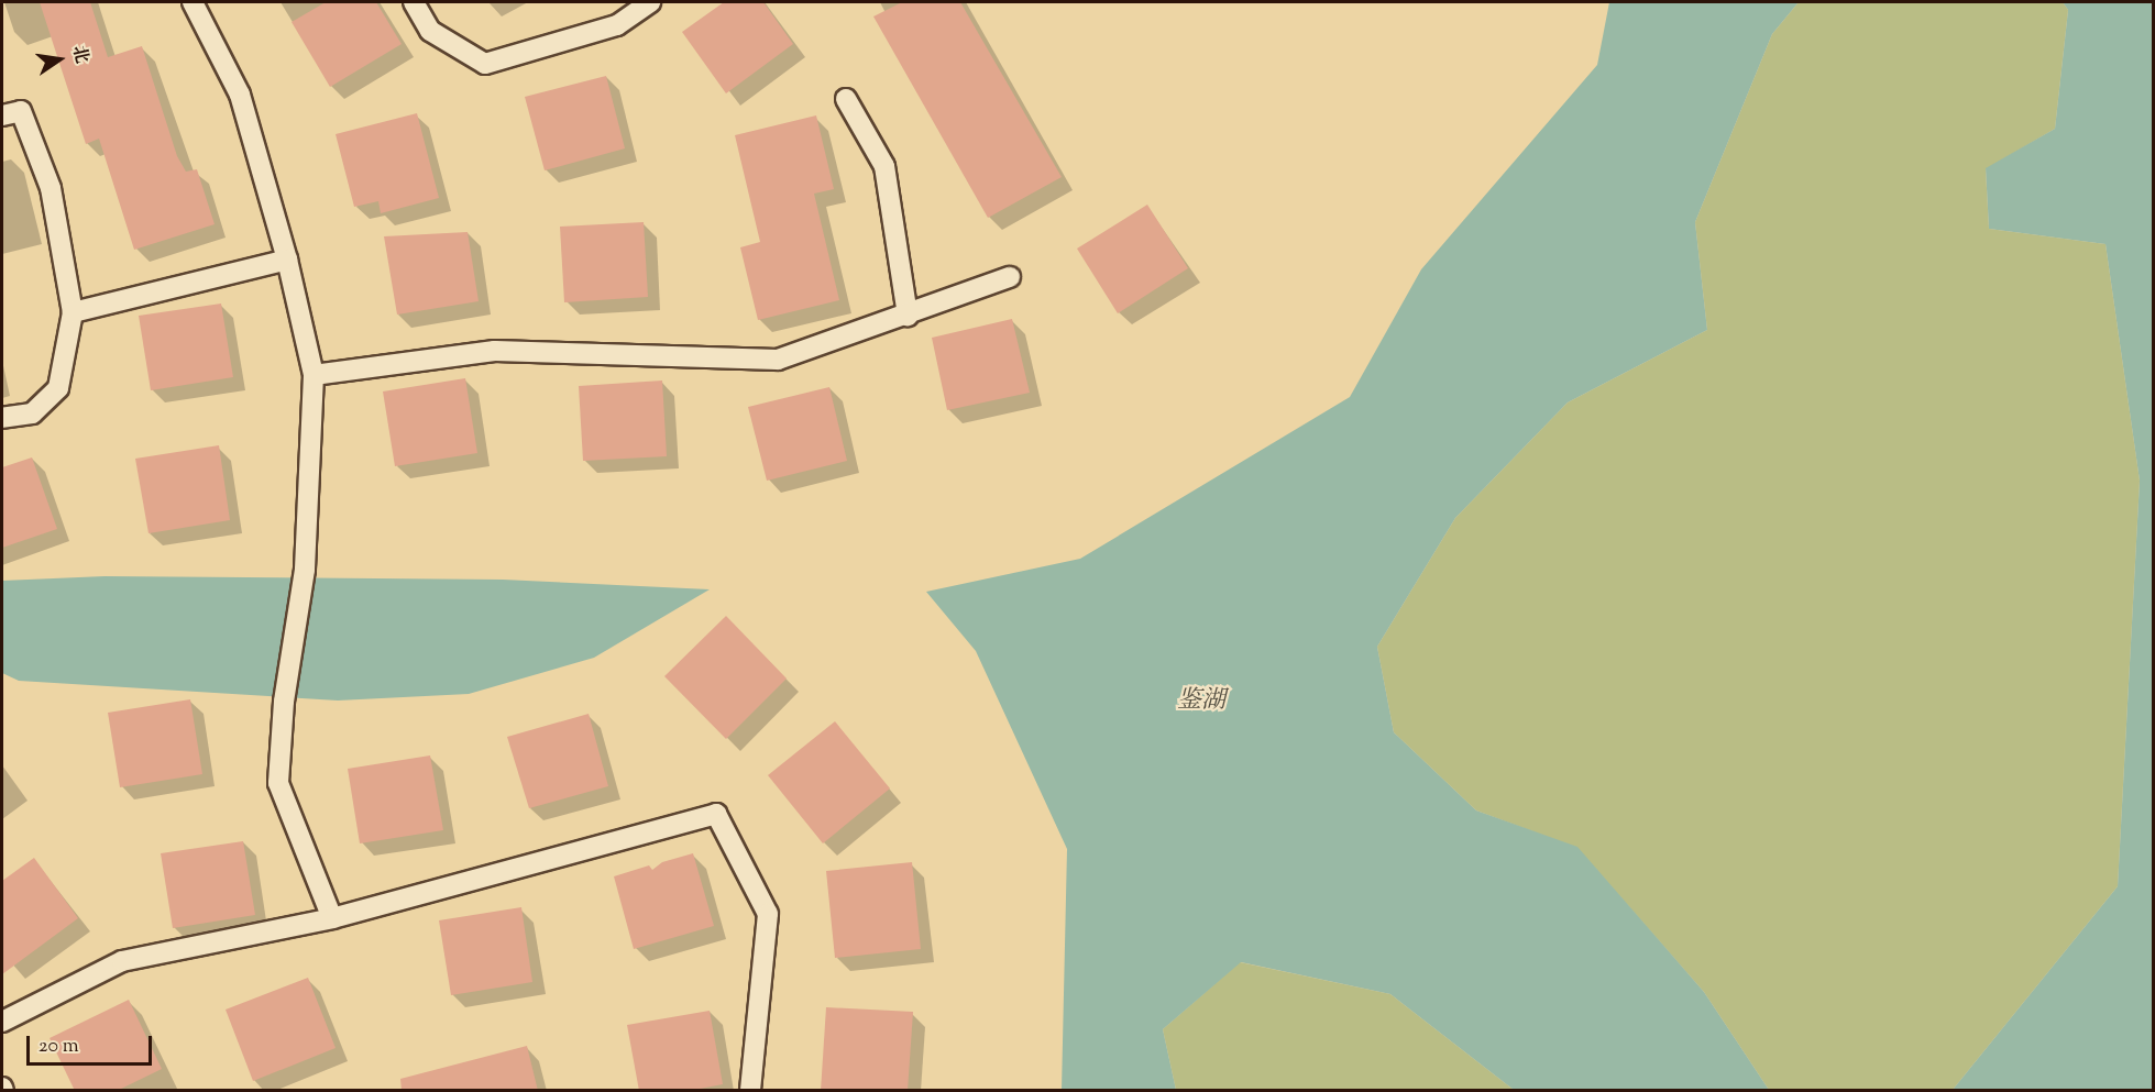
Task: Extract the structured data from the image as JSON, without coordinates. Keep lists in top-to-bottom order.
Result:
{
  "water": ["鉴湖"],
  "scale_bar": "20 m",
  "north": "right"
}
